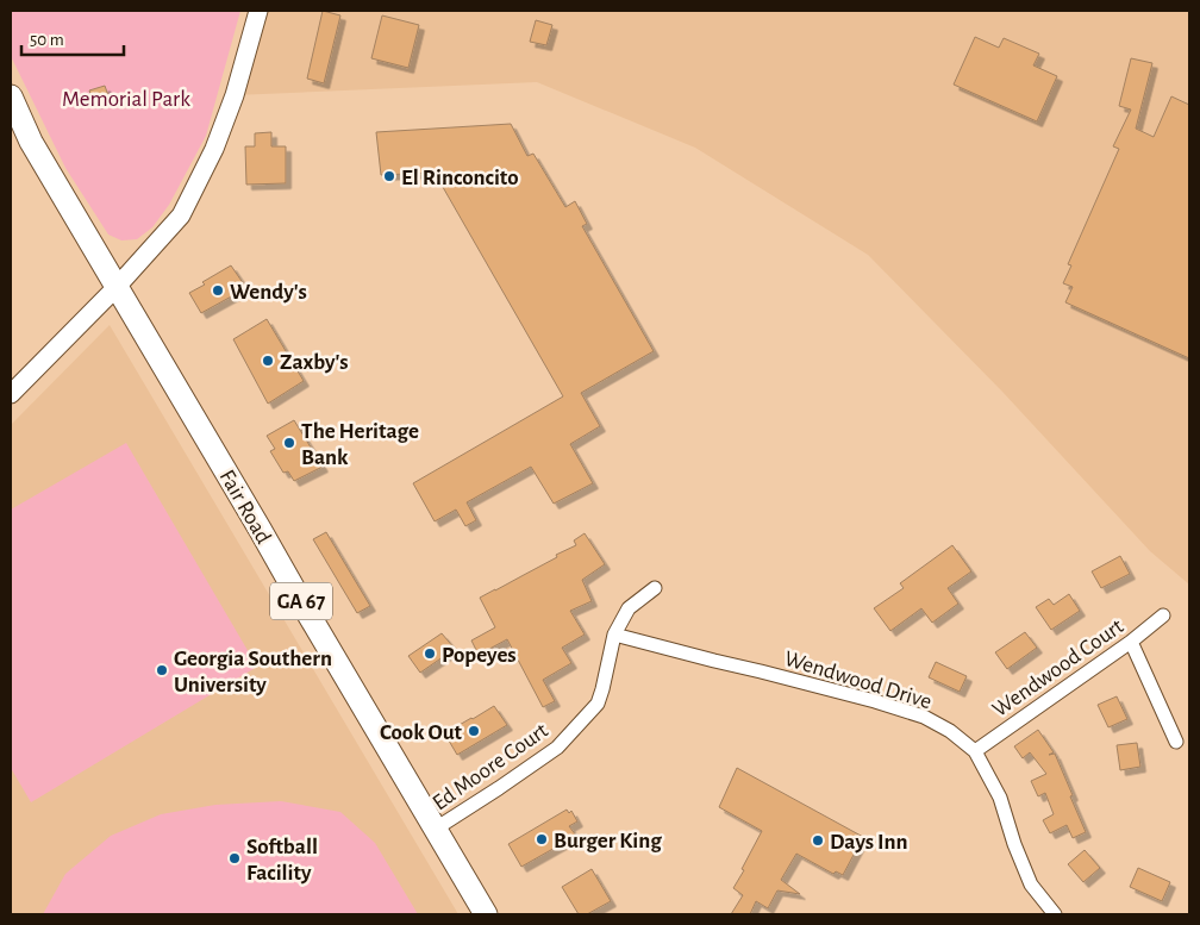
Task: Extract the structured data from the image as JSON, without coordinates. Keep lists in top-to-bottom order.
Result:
{
  "streets": {
    "main road": ["Fair Road", "GA 67"],
    "street": ["Wendwood Court", "Wendwood Drive", "Ed Moore Court"]
  },
  "crossings": [
    ["Fair Road", "Ed Moore Court"],
    ["Wendwood Court", "Wendwood Drive"],
    ["Wendwood Drive", "Ed Moore Court"]
  ],
  "parks": ["Memorial Park"],
  "places": [
    "El Rinconcito",
    "Wendy's",
    "Zaxby's",
    "The Heritage Bank",
    "Popeyes",
    "Georgia Southern University",
    "Cook Out",
    "Burger King",
    "Days Inn",
    "Softball Facility"
  ],
  "scale_bar": "50 m"
}
